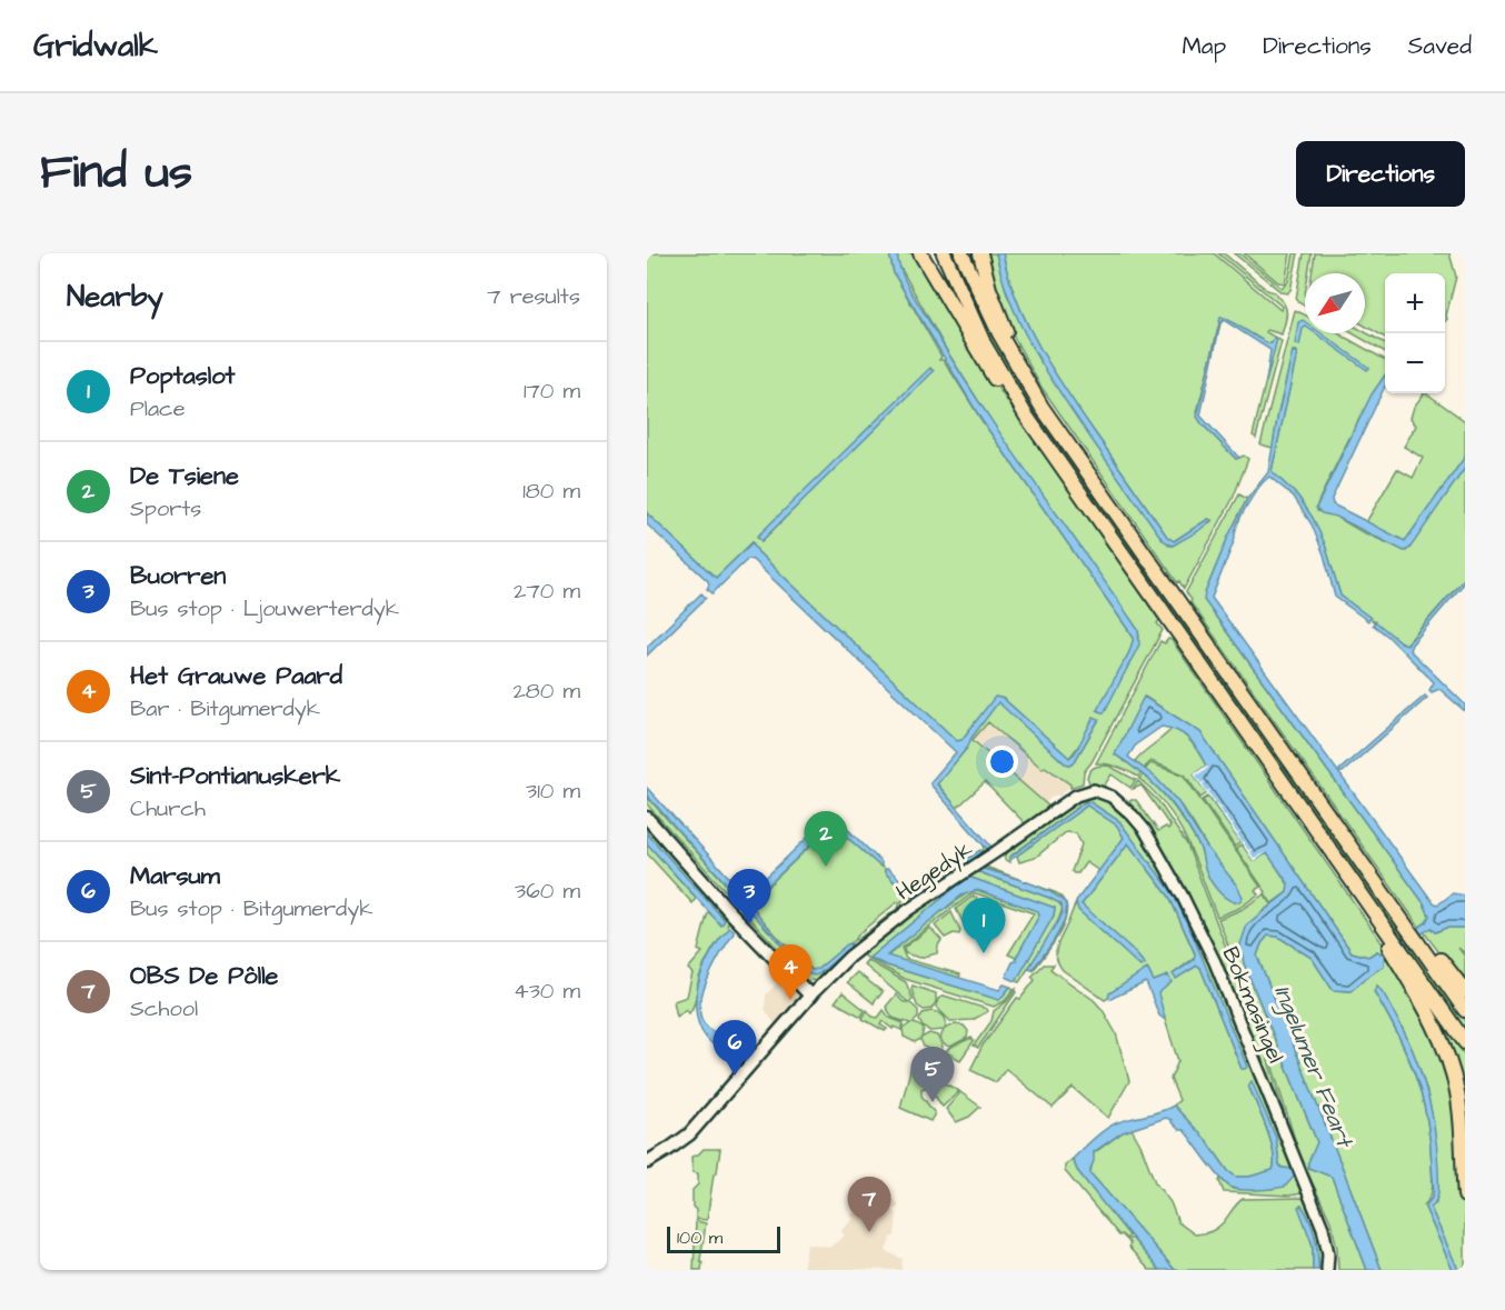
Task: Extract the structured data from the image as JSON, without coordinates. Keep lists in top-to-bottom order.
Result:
{
  "streets": {
    "street": ["Hegedyk", "Bokmasingel"]
  },
  "crossings": [
    ["Hegedyk", "Bokmasingel"]
  ],
  "water": ["Ingelumer Feart"],
  "scale_bar": "100 m",
  "north": "bottom left",
  "page": {
    "header": "Gridwalk",
    "nav": ["Map", "Directions", "Saved"],
    "title": "Find us",
    "buttons": "Directions",
    "heading": ["Nearby", "7 results"],
    "map_buttons": ["+", "−"],
    "list": [
      {
        "mark": "1",
        "name": "Poptaslot",
        "note": "Place",
        "value": "170 m"
      },
      {
        "mark": "2",
        "name": "De Tsiene",
        "note": "Sports",
        "value": "180 m"
      },
      {
        "mark": "3",
        "name": "Buorren",
        "note": "Bus stop · Ljouwerterdyk",
        "value": "270 m"
      },
      {
        "mark": "4",
        "name": "Het Grauwe Paard",
        "note": "Bar · Bitgumerdyk",
        "value": "280 m"
      },
      {
        "mark": "5",
        "name": "Sint-Pontianuskerk",
        "note": "Church",
        "value": "310 m"
      },
      {
        "mark": "6",
        "name": "Marsum",
        "note": "Bus stop · Bitgumerdyk",
        "value": "360 m"
      },
      {
        "mark": "7",
        "name": "OBS De Pôlle",
        "note": "School",
        "value": "430 m"
      }
    ],
    "pins": [
      "2",
      "3",
      "1",
      "4",
      "6",
      "5",
      "7"
    ],
    "scale": "100 m"
  }
}
